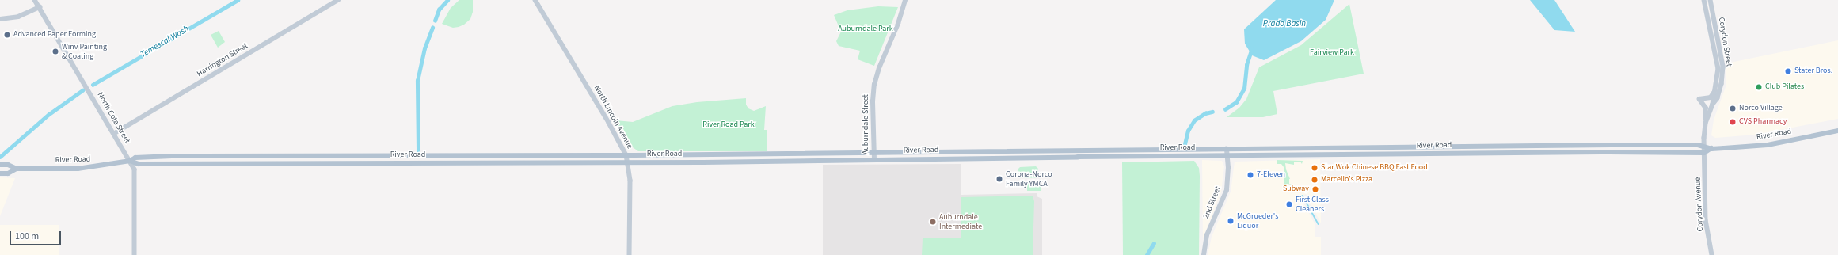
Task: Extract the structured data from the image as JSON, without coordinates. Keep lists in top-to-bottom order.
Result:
{
  "streets": {
    "main road": ["River Road"],
    "street": [
      "Corydon Street",
      "Harrington Street",
      "North Lincoln Avenue",
      "North Cota Street",
      "Auburndale Street",
      "2nd Street",
      "Corydon Avenue"
    ]
  },
  "crossings": [
    ["Corydon Street", "River Road"],
    ["Corydon Street", "Corydon Avenue"],
    ["Harrington Street", "North Cota Street"],
    ["North Lincoln Avenue", "River Road"],
    ["North Cota Street", "River Road"],
    ["Auburndale Street", "River Road"],
    ["River Road", "2nd Street"],
    ["River Road", "Corydon Avenue"]
  ],
  "water": ["Prado Basin", "Temescal Wash"],
  "parks": ["Auburndale Park", "Fairview Park", "River Road Park"],
  "places": [
    "Advanced Paper Forming",
    "Winv Painting & Coating",
    "Stater Bros.",
    "Club Pilates",
    "Norco Village",
    "CVS Pharmacy",
    "Star Wok Chinese BBQ Fast Food",
    "7-Eleven",
    "Corona-Norco Family YMCA",
    "Marcello's Pizza",
    "Subway",
    "First Class Cleaners",
    "McGrueder's Liquor",
    "Auburndale Intermediate"
  ],
  "scale_bar": "100 m"
}
